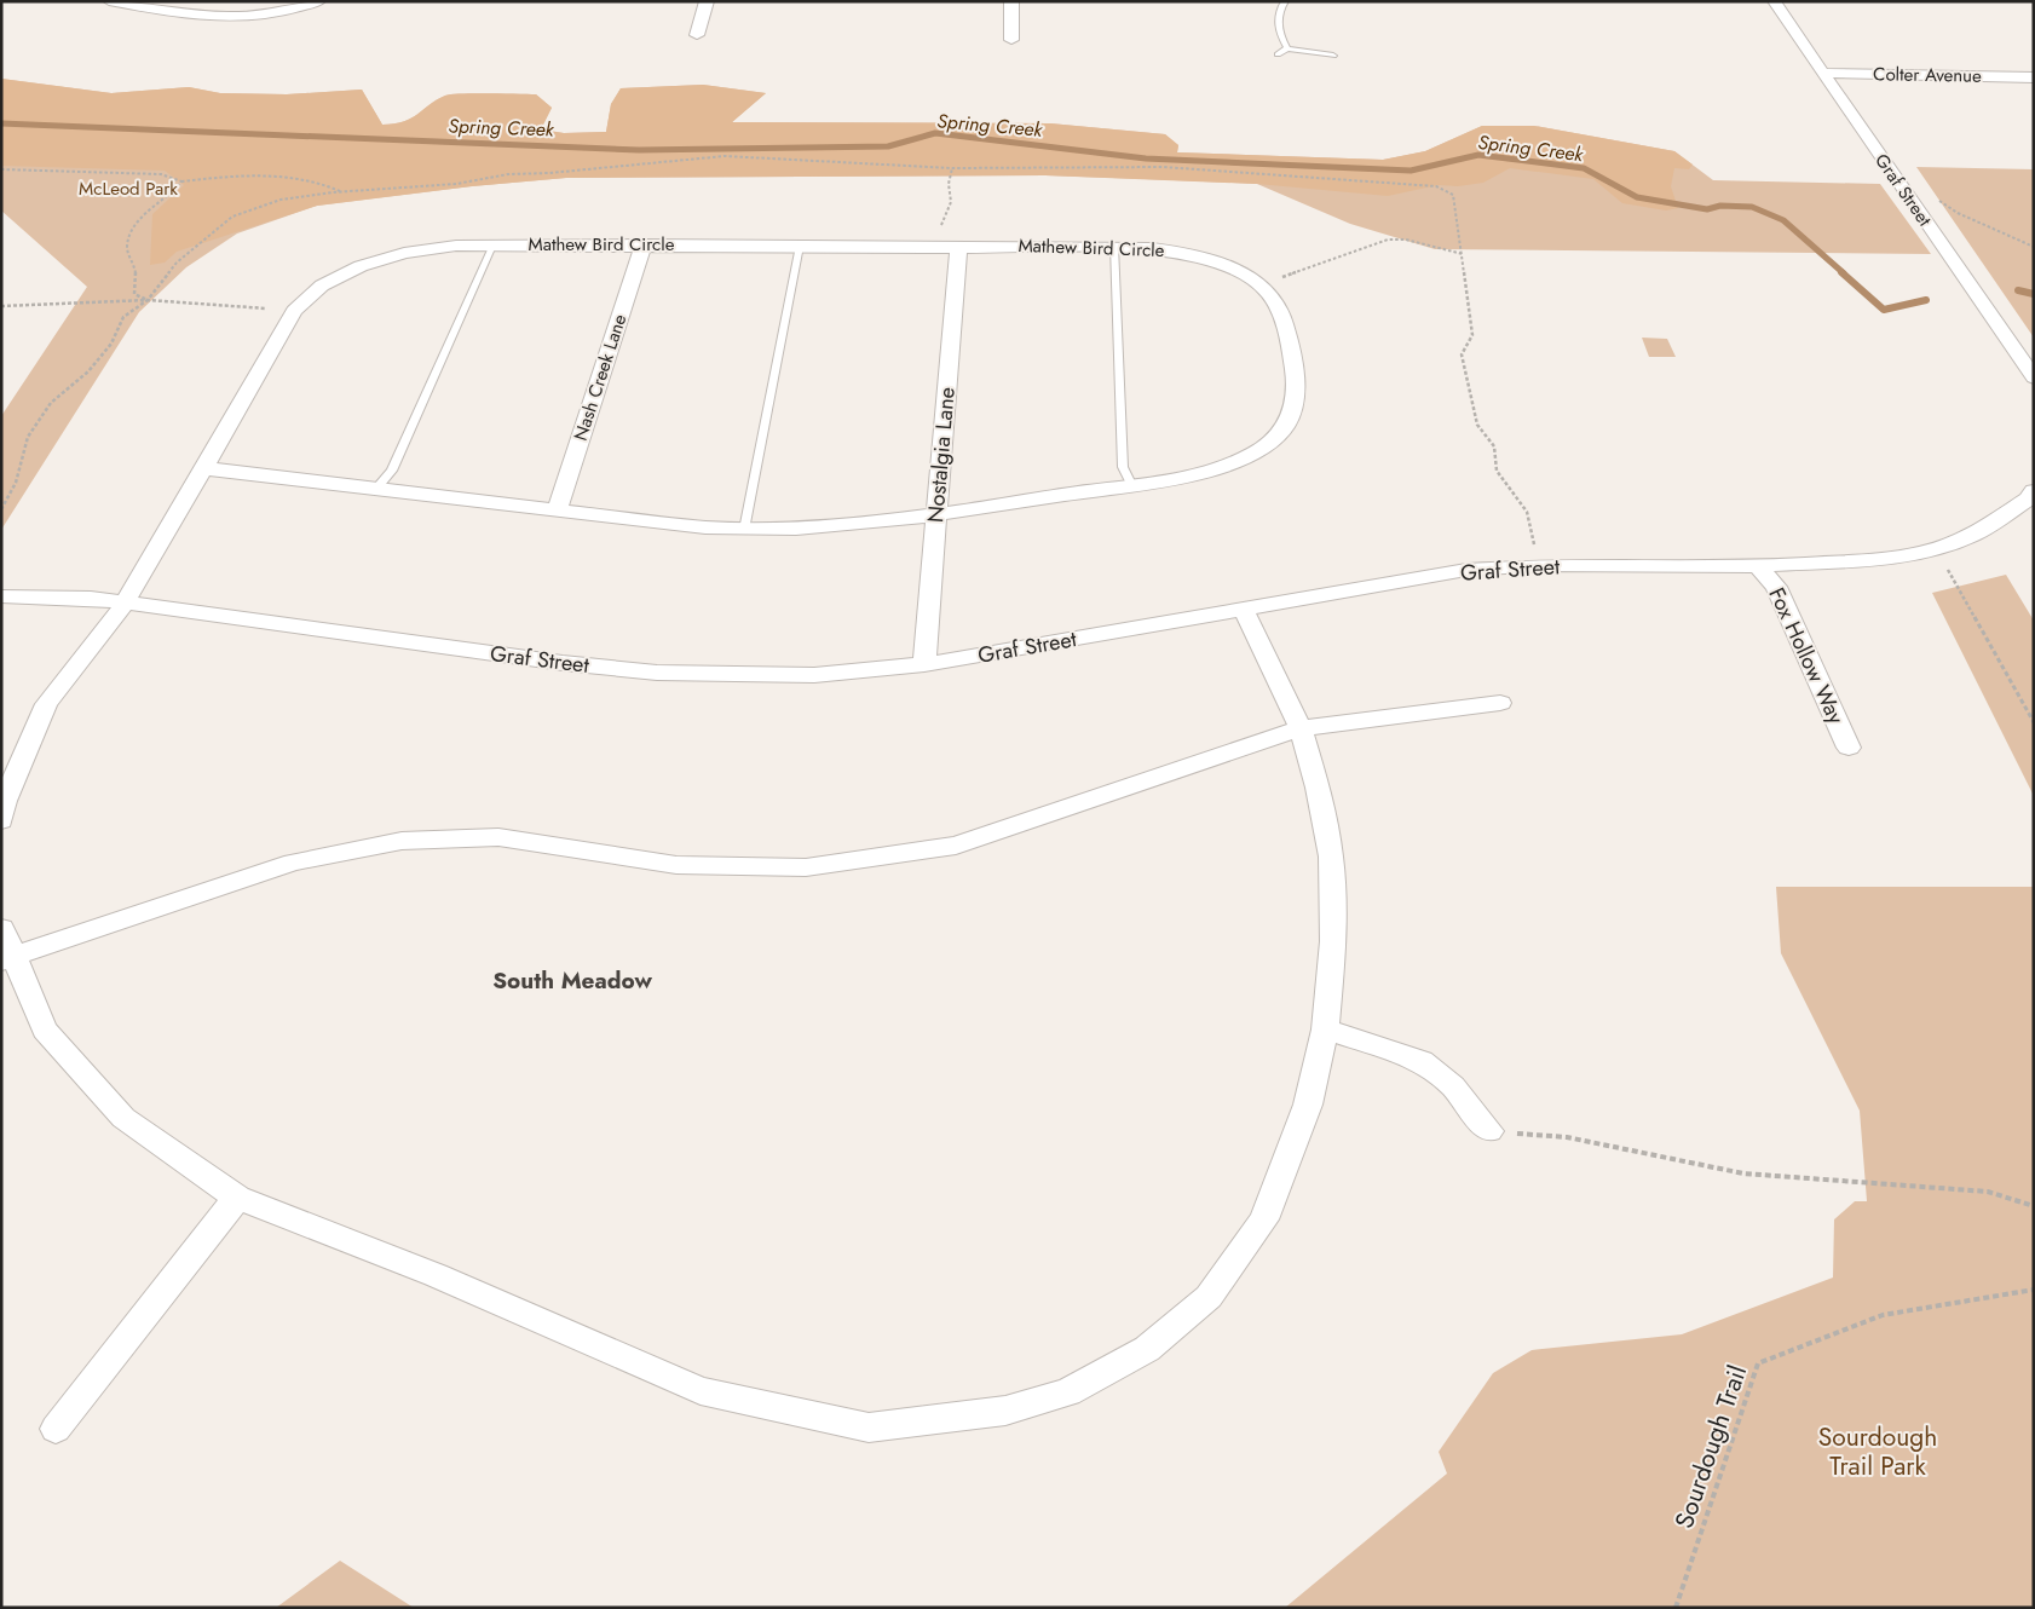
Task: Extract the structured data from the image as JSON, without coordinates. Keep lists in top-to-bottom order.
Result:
{
  "streets": {
    "street": [
      "Colter Avenue",
      "Graf Street",
      "Mathew Bird Circle",
      "Nash Creek Lane",
      "Nostalgia Lane",
      "Fox Hollow Way"
    ],
    "path": ["Sourdough Trail"]
  },
  "crossings": [
    ["Colter Avenue", "Graf Street"],
    ["Graf Street", "Mathew Bird Circle"],
    ["Graf Street", "Nostalgia Lane"],
    ["Graf Street", "Fox Hollow Way"],
    ["Mathew Bird Circle", "Nash Creek Lane"],
    ["Mathew Bird Circle", "Nostalgia Lane"]
  ],
  "districts": ["South Meadow"],
  "water": ["Spring Creek"],
  "parks": ["McLeod Park", "Sourdough Trail Park"]
}
